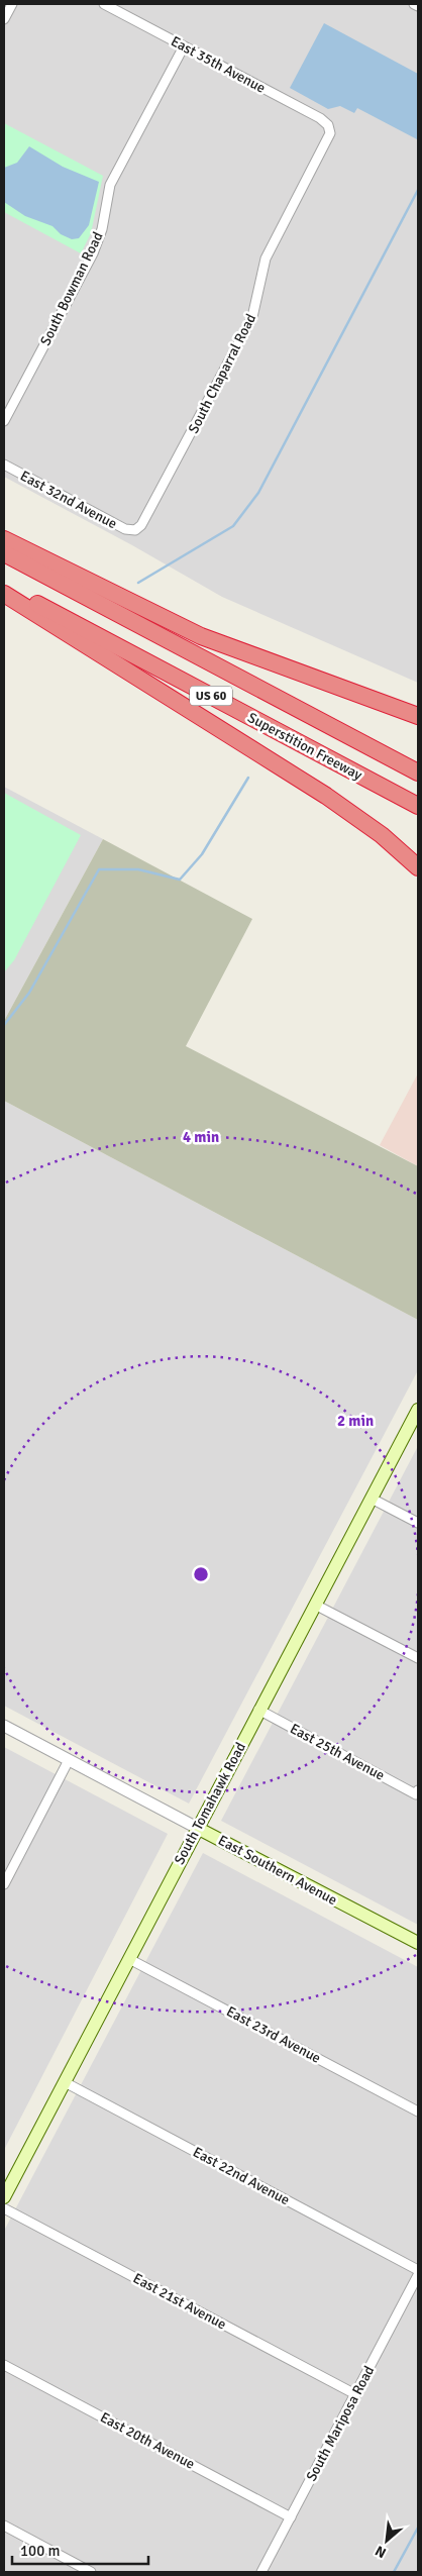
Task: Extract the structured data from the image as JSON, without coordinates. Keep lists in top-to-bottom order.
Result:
{
  "streets": {
    "highway": ["US 60", "Superstition Freeway"],
    "main road": ["South Tomahawk Road", "East Southern Avenue"],
    "street": [
      "East 35th Avenue",
      "South Bowman Road",
      "South Chaparral Road",
      "East 32nd Avenue",
      "East 25th Avenue",
      "East 23rd Avenue",
      "East 22nd Avenue",
      "East 21st Avenue",
      "South Mariposa Road",
      "East 20th Avenue"
    ]
  },
  "crossings": [
    ["East 35th Avenue", "South Bowman Road"],
    ["East 35th Avenue", "South Chaparral Road"],
    ["South Chaparral Road", "East 32nd Avenue"],
    ["East 25th Avenue", "South Tomahawk Road"],
    ["South Tomahawk Road", "East Southern Avenue"],
    ["South Tomahawk Road", "East 23rd Avenue"],
    ["South Tomahawk Road", "East 22nd Avenue"],
    ["East 21st Avenue", "South Mariposa Road"],
    ["South Mariposa Road", "East 20th Avenue"]
  ],
  "scale_bar": "100 m",
  "north": "bottom left",
  "rings": ["4 min", "2 min"]
}
